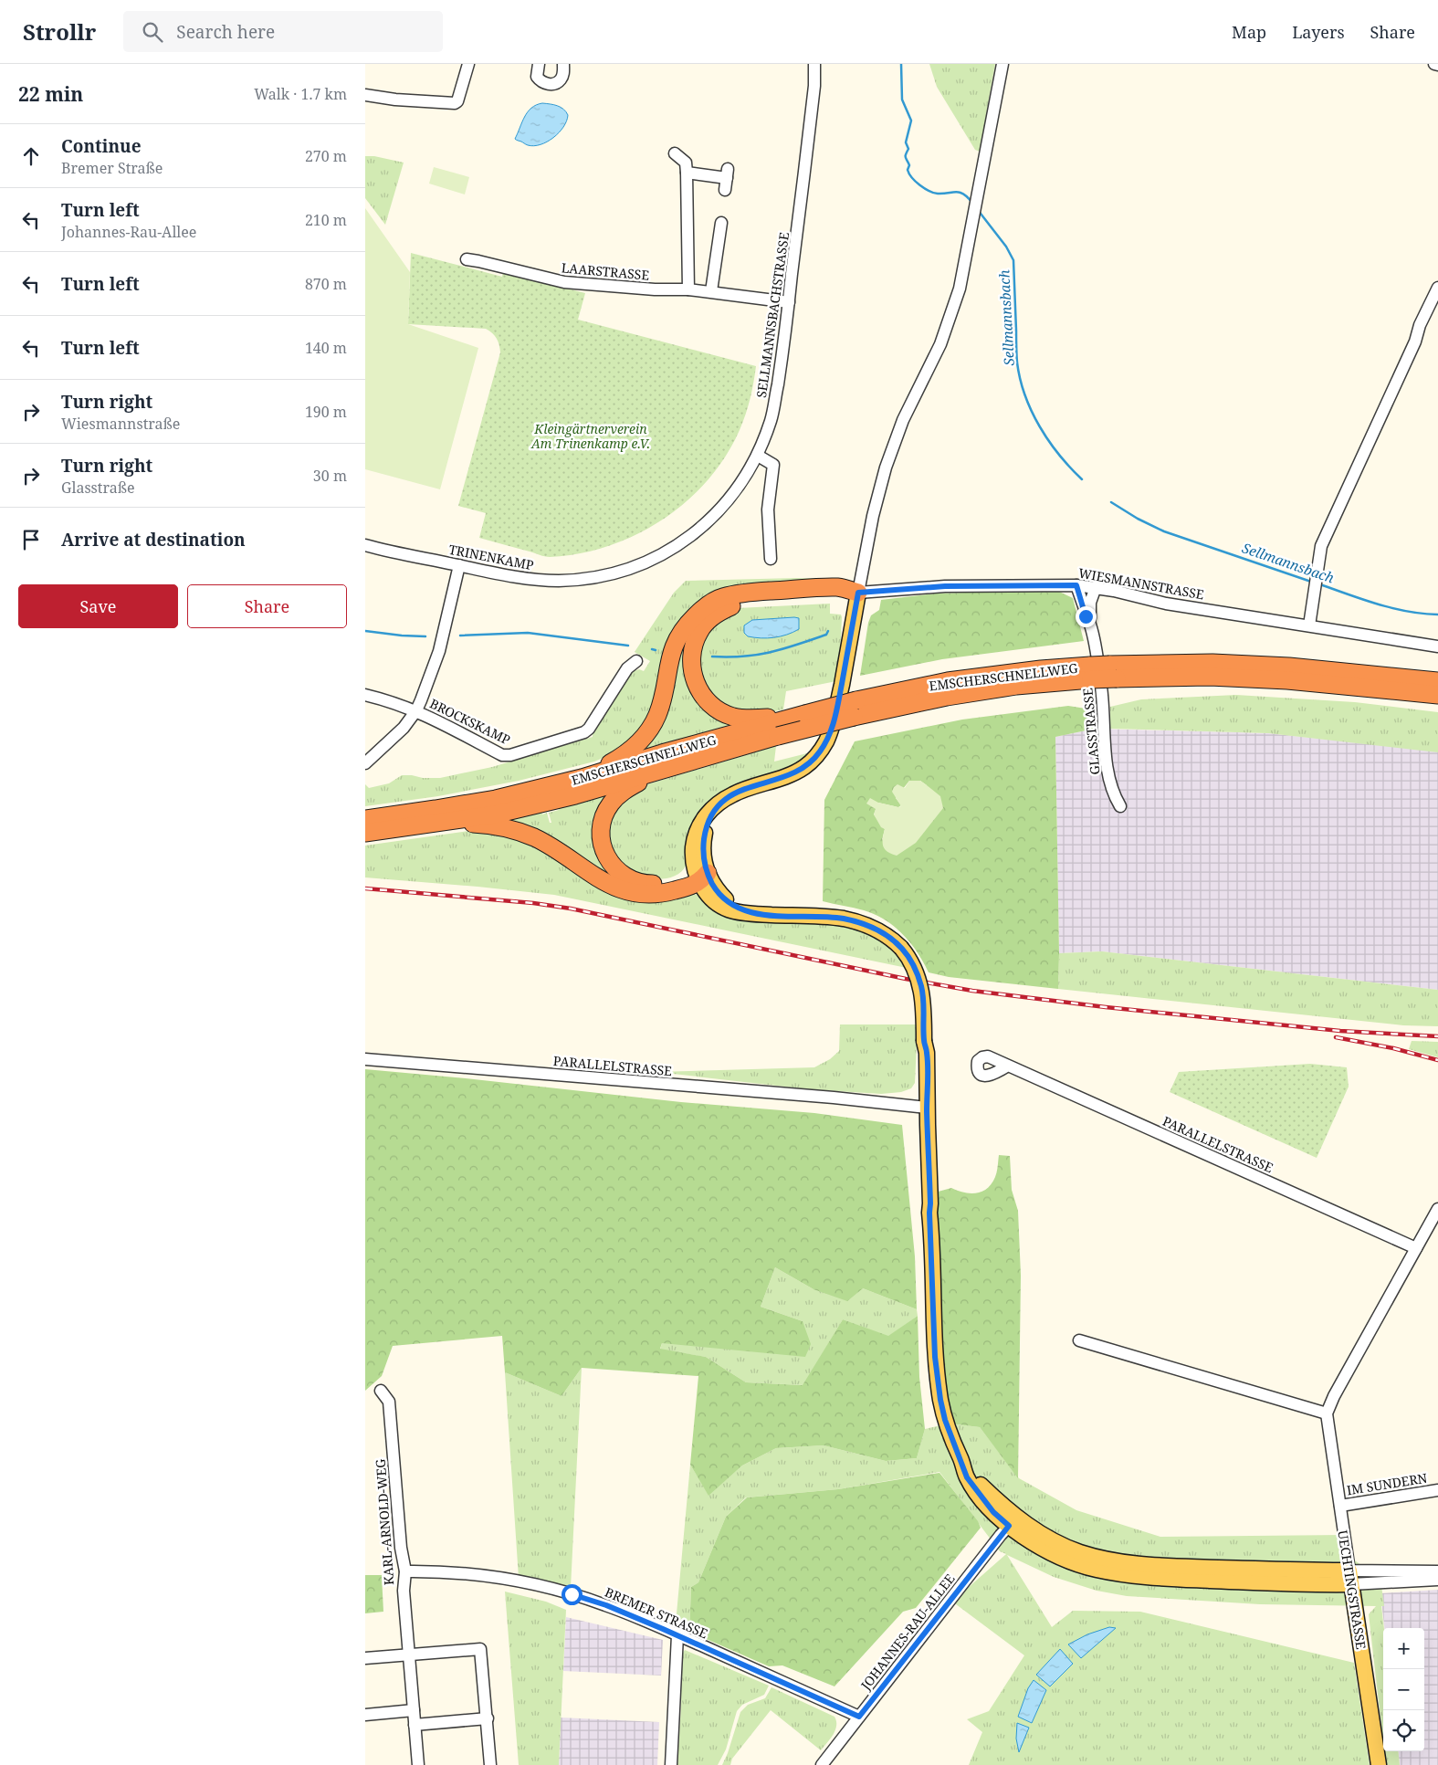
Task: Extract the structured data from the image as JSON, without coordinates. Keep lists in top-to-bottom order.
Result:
{
  "streets": {
    "highway": ["EMSCHERSCHNELLWEG"],
    "main road": ["UECHTINGSTRASSE"],
    "street": [
      "LAARSTRASSE",
      "SELLMANNSBACHSTRASSE",
      "TRINENKAMP",
      "WIESMANNSTRASSE",
      "BROCKSKAMP",
      "GLASSTRASSE",
      "PARALLELSTRASSE",
      "IM SUNDERN",
      "KARL-ARNOLD-WEG",
      "BREMER STRASSE",
      "JOHANNES-RAU-ALLEE"
    ]
  },
  "crossings": [
    ["LAARSTRASSE", "SELLMANNSBACHSTRASSE"],
    ["SELLMANNSBACHSTRASSE", "TRINENKAMP"],
    ["TRINENKAMP", "BROCKSKAMP"],
    ["WIESMANNSTRASSE", "GLASSTRASSE"],
    ["IM SUNDERN", "UECHTINGSTRASSE"],
    ["KARL-ARNOLD-WEG", "BREMER STRASSE"],
    ["BREMER STRASSE", "JOHANNES-RAU-ALLEE"]
  ],
  "water": ["Sellmannsbach"],
  "parks": ["Kleingärtnerverein Am Trinenkamp e.V."],
  "page": {
    "header": "Strollr",
    "search": "Search here",
    "nav": ["Map", "Layers", "Share"],
    "heading": ["22 min", "Walk · 1.7 km"],
    "list": [
      ["Continue", "Bremer Straße", "270 m"],
      ["Turn left", "Johannes-Rau-Allee", "210 m"],
      ["Turn left", "870 m"],
      ["Turn left", "140 m"],
      ["Turn right", "Wiesmannstraße", "190 m"],
      ["Turn right", "Glasstraße", "30 m"],
      "Arrive at destination"
    ],
    "buttons": ["Save", "Share"],
    "map_buttons": ["+", "−"]
  }
}
